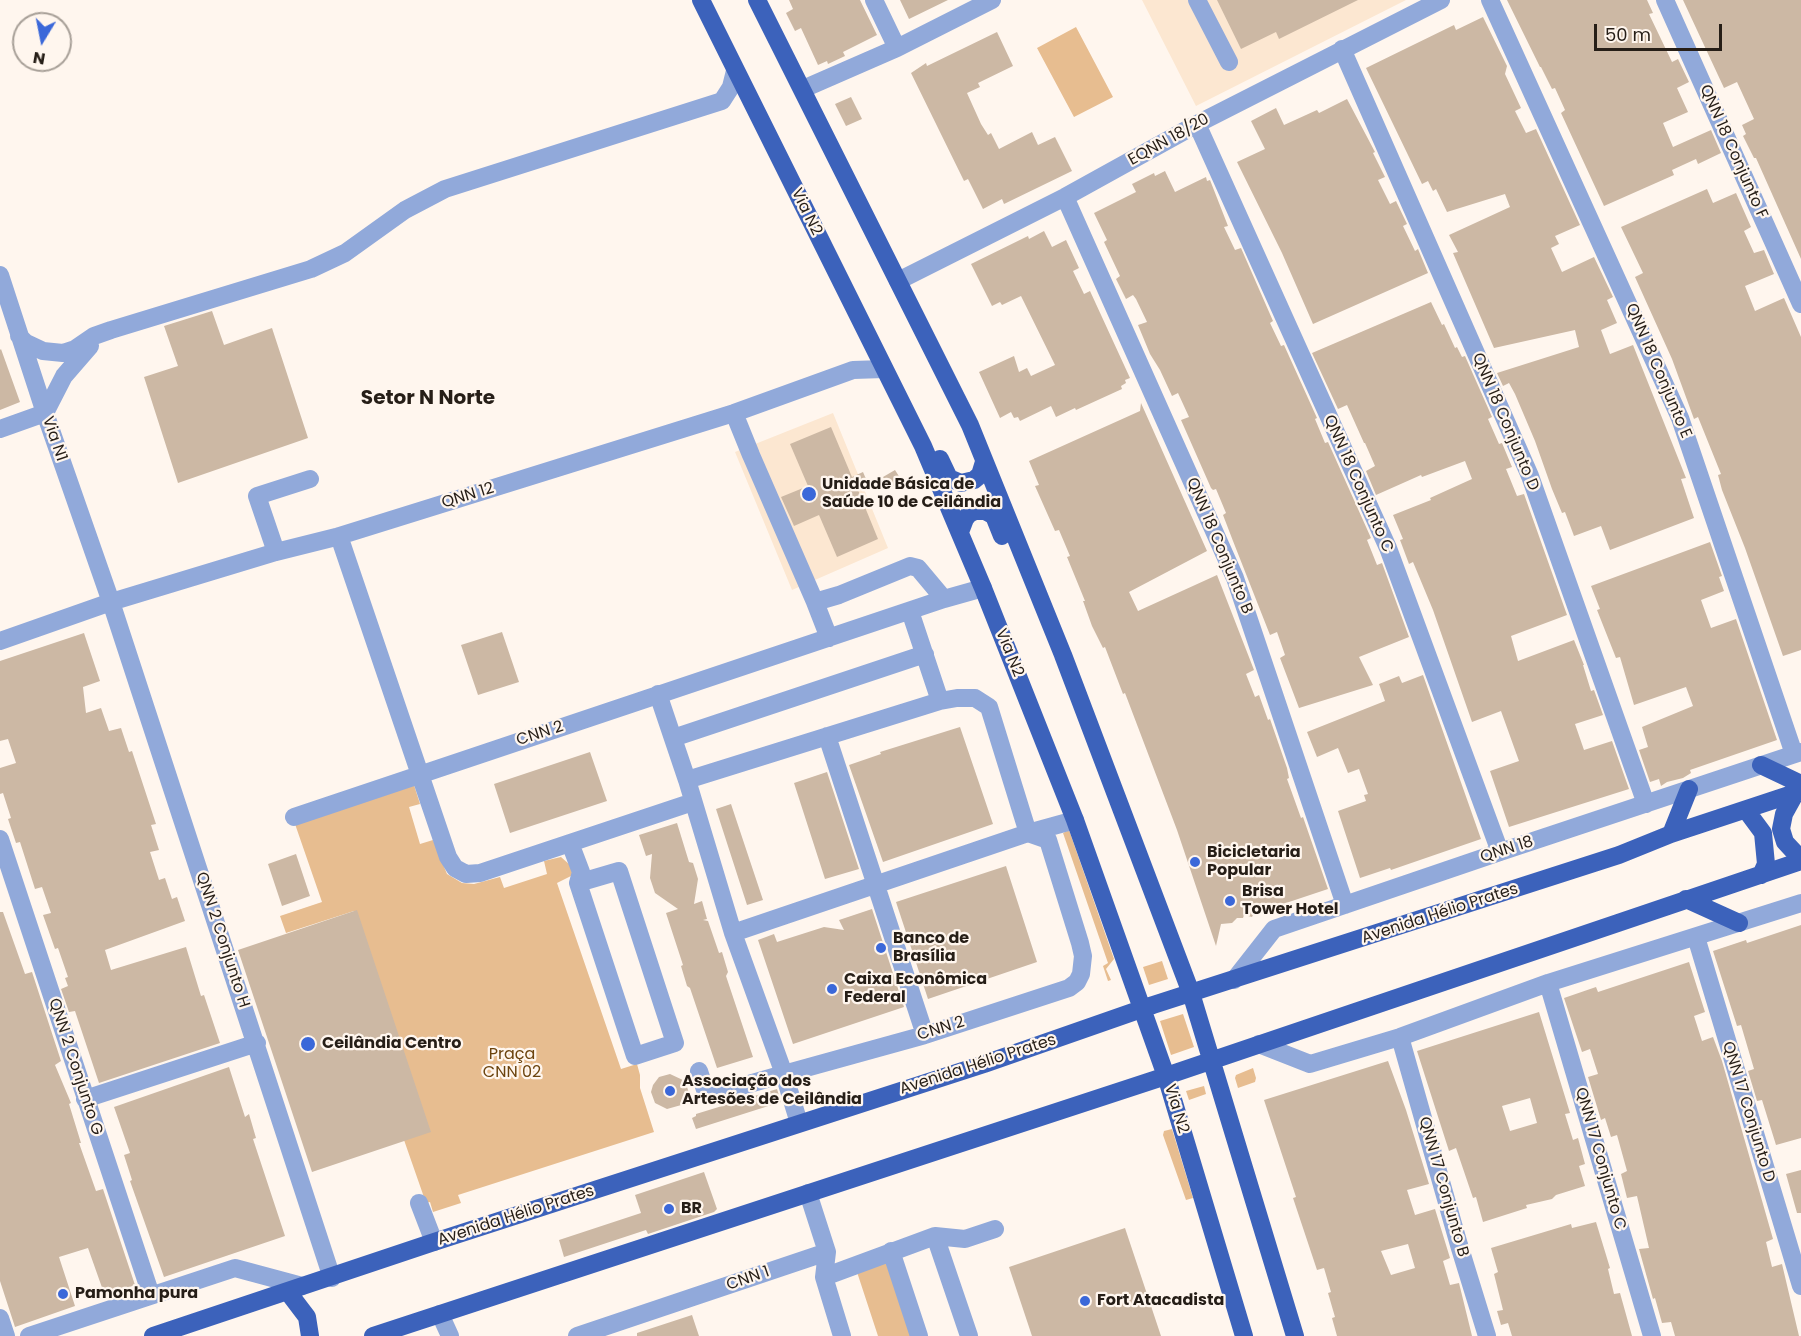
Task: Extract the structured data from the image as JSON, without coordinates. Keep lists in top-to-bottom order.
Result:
{
  "streets": {
    "main road": ["Via N2", "Avenida Hélio Prates"],
    "street": [
      "EQNN 18/20",
      "QNN 18 Conjunto F",
      "QNN 18 Conjunto E",
      "QNN 18 Conjunto D",
      "Via N1",
      "QNN 18 Conjunto C",
      "QNN 12",
      "QNN 18 Conjunto B",
      "CNN 2",
      "QNN 18",
      "QNN 2 Conjunto H",
      "QNN 2 Conjunto G",
      "QNN 17 Conjunto D",
      "QNN 17 Conjunto C",
      "QNN 17 Conjunto B",
      "CNN 1"
    ]
  },
  "crossings": [
    ["EQNN 18/20", "QNN 18 Conjunto D"],
    ["EQNN 18/20", "QNN 18 Conjunto C"],
    ["EQNN 18/20", "QNN 18 Conjunto B"],
    ["Via N2", "QNN 12"],
    ["Via N2", "CNN 2"],
    ["Via N2", "Avenida Hélio Prates"],
    ["QNN 18 Conjunto E", "QNN 18"],
    ["QNN 18 Conjunto D", "QNN 18"],
    ["Via N1", "QNN 12"],
    ["Via N1", "QNN 2 Conjunto H"],
    ["QNN 18 Conjunto C", "QNN 18"],
    ["QNN 12", "QNN 2 Conjunto H"],
    ["QNN 18 Conjunto B", "QNN 18"],
    ["QNN 18", "Avenida Hélio Prates"],
    ["Avenida Hélio Prates", "QNN 2 Conjunto H"]
  ],
  "districts": ["Setor N Norte"],
  "parks": ["Praça CNN 02"],
  "places": [
    "Unidade Básica de Saúde 10 de Ceilândia",
    "Bicicletaria Popular",
    "Brisa Tower Hotel",
    "Banco de Brasília",
    "Caixa Econômica Federal",
    "Ceilândia Centro",
    "Associação dos Artesões de Ceilândia",
    "BR",
    "Pamonha pura",
    "Fort Atacadista"
  ],
  "scale_bar": "50 m",
  "north": "bottom"
}
